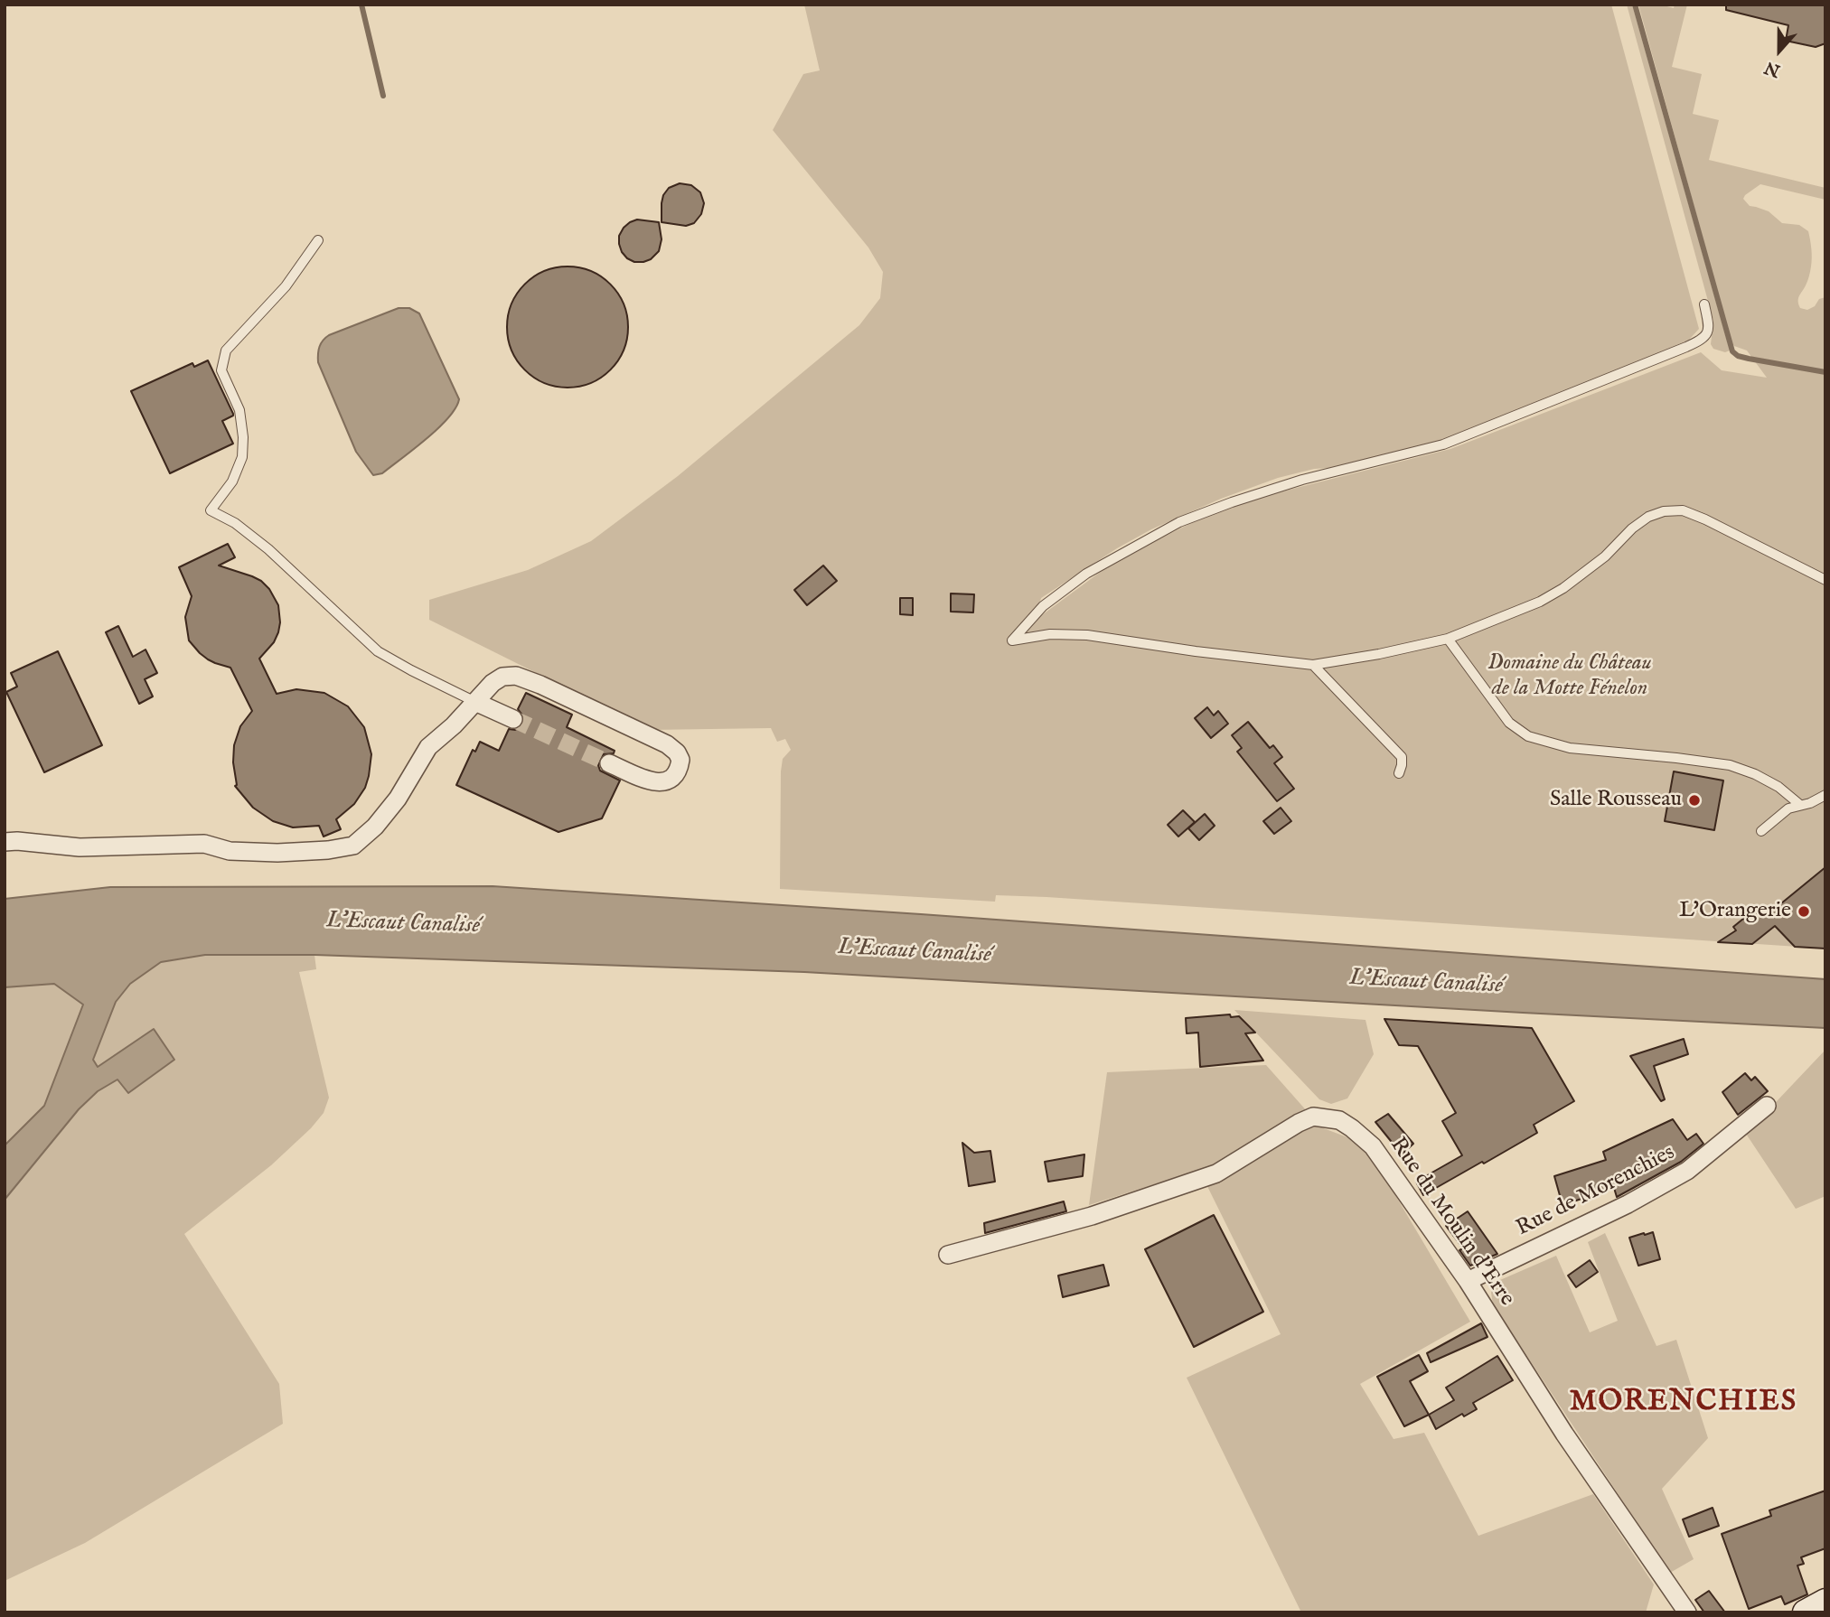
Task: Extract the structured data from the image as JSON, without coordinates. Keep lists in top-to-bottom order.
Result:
{
  "streets": {
    "street": ["Rue de Morenchies", "Rue du Moulin d'Erre"]
  },
  "crossings": [
    ["Rue de Morenchies", "Rue du Moulin d'Erre"]
  ],
  "districts": ["MORENCHIES"],
  "water": ["L'Escaut Canalisé"],
  "parks": ["Domaine du Château de la Motte Fénelon"],
  "places": ["Salle Rousseau", "L'Orangerie"],
  "north": "bottom"
}
